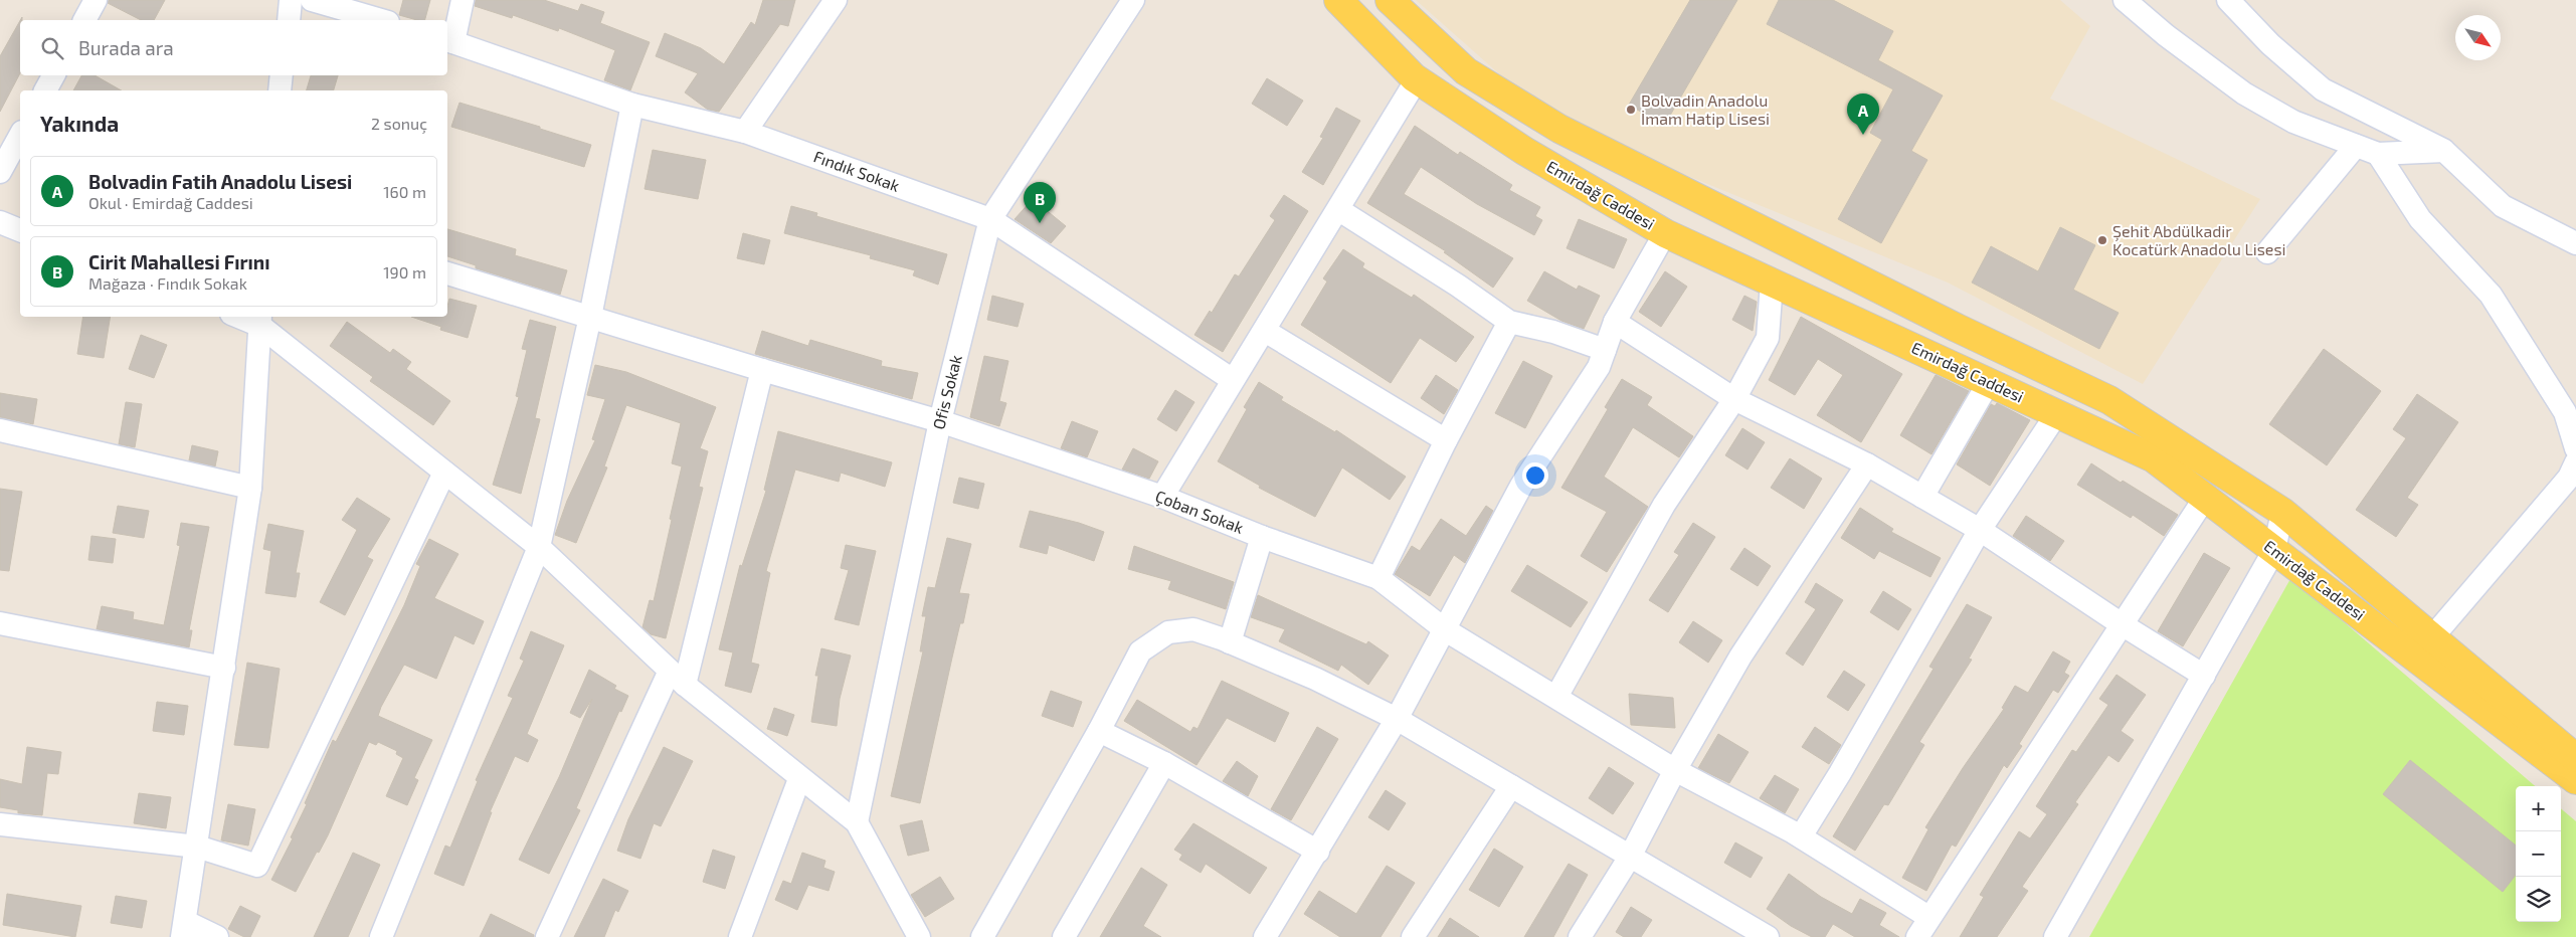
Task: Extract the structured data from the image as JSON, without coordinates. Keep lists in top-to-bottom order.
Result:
{
  "streets": {
    "main road": ["Emirdağ Caddesi"],
    "street": ["Fındık Sokak", "Ofis Sokak", "Çoban Sokak"]
  },
  "crossings": [
    ["Fındık Sokak", "Ofis Sokak"],
    ["Ofis Sokak", "Çoban Sokak"]
  ],
  "places": ["Bolvadin Anadolu İmam Hatip Lisesi", "Şehit Abdülkadir Kocatürk Anadolu Lisesi"],
  "north": "bottom right",
  "page": {
    "search": "Burada ara",
    "heading": ["Yakında", "2 sonuç"],
    "pins": ["A", "B"],
    "list": [
      {
        "mark": "A",
        "name": "Bolvadin Fatih Anadolu Lisesi",
        "note": "Okul · Emirdağ Caddesi",
        "value": "160 m"
      },
      {
        "mark": "B",
        "name": "Cirit Mahallesi Fırını",
        "note": "Mağaza · Fındık Sokak",
        "value": "190 m"
      }
    ],
    "map_buttons": ["+", "−"]
  }
}
